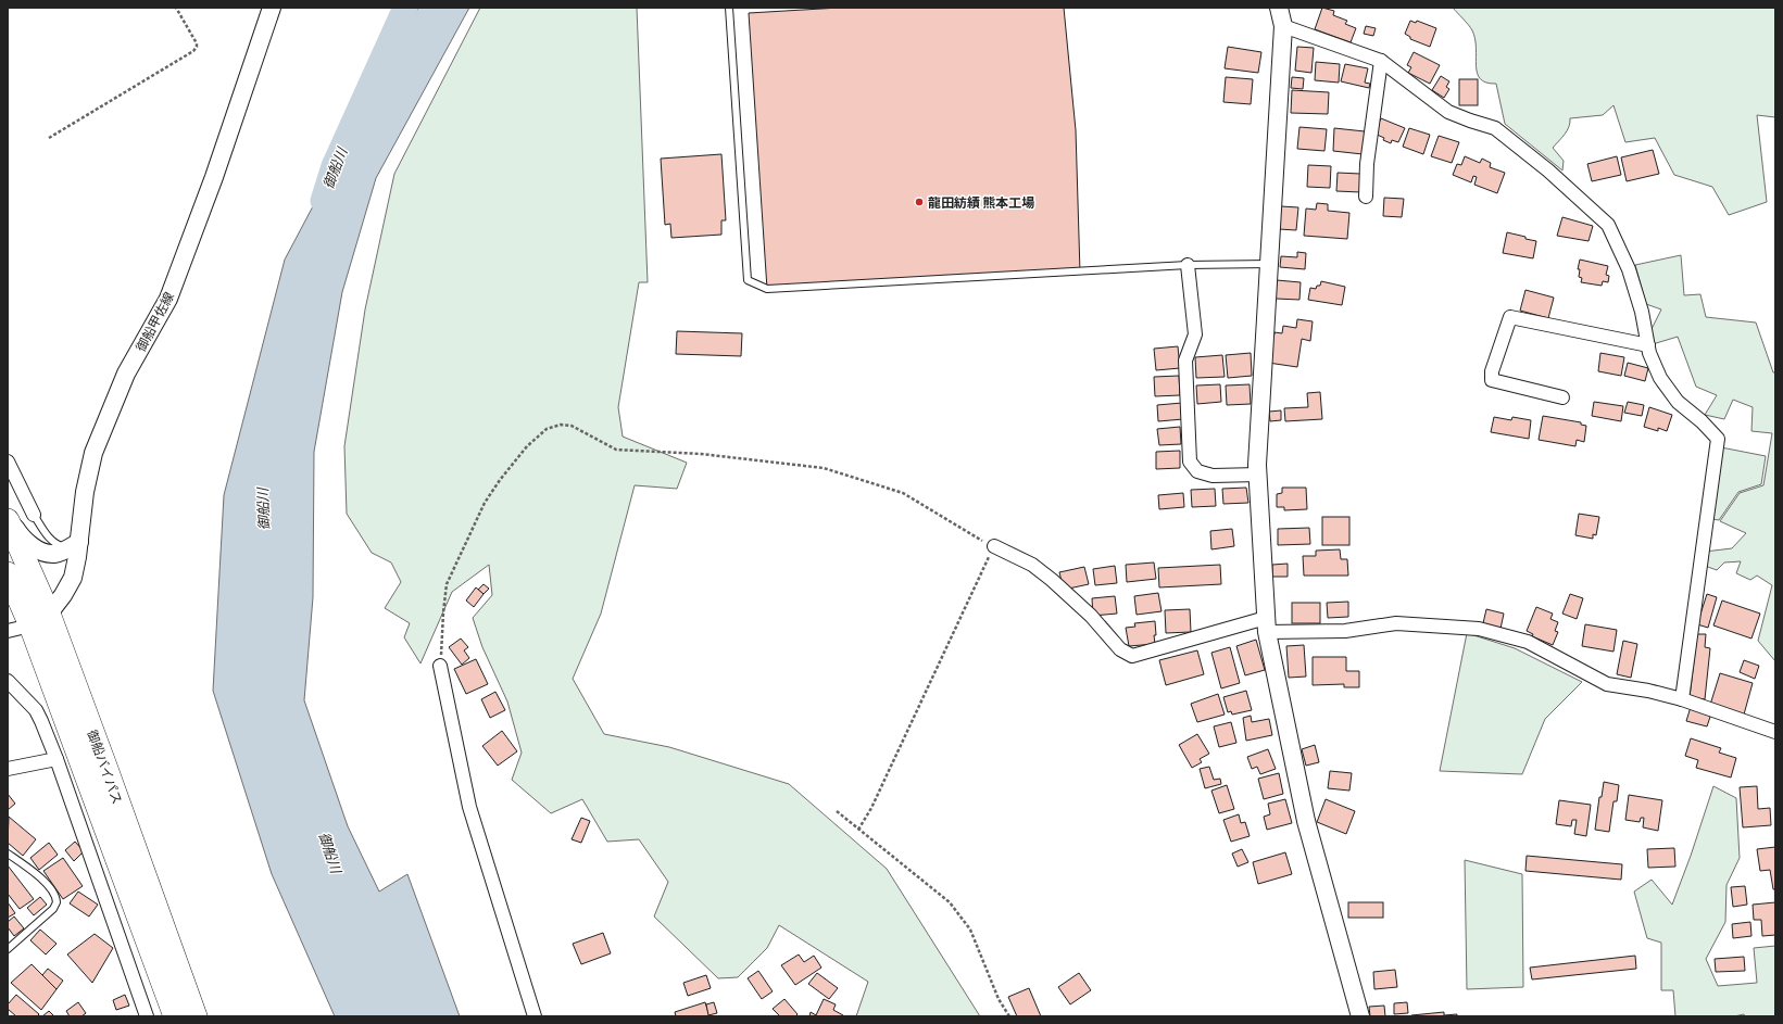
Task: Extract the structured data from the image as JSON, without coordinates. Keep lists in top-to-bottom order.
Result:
{
  "streets": {
    "highway": ["御船バイパス"],
    "street": ["御船甲佐線"]
  },
  "crossings": [
    ["御船甲佐線", "御船バイパス"]
  ],
  "water": ["御船川"],
  "places": ["龍田紡績 熊本工場"]
}
